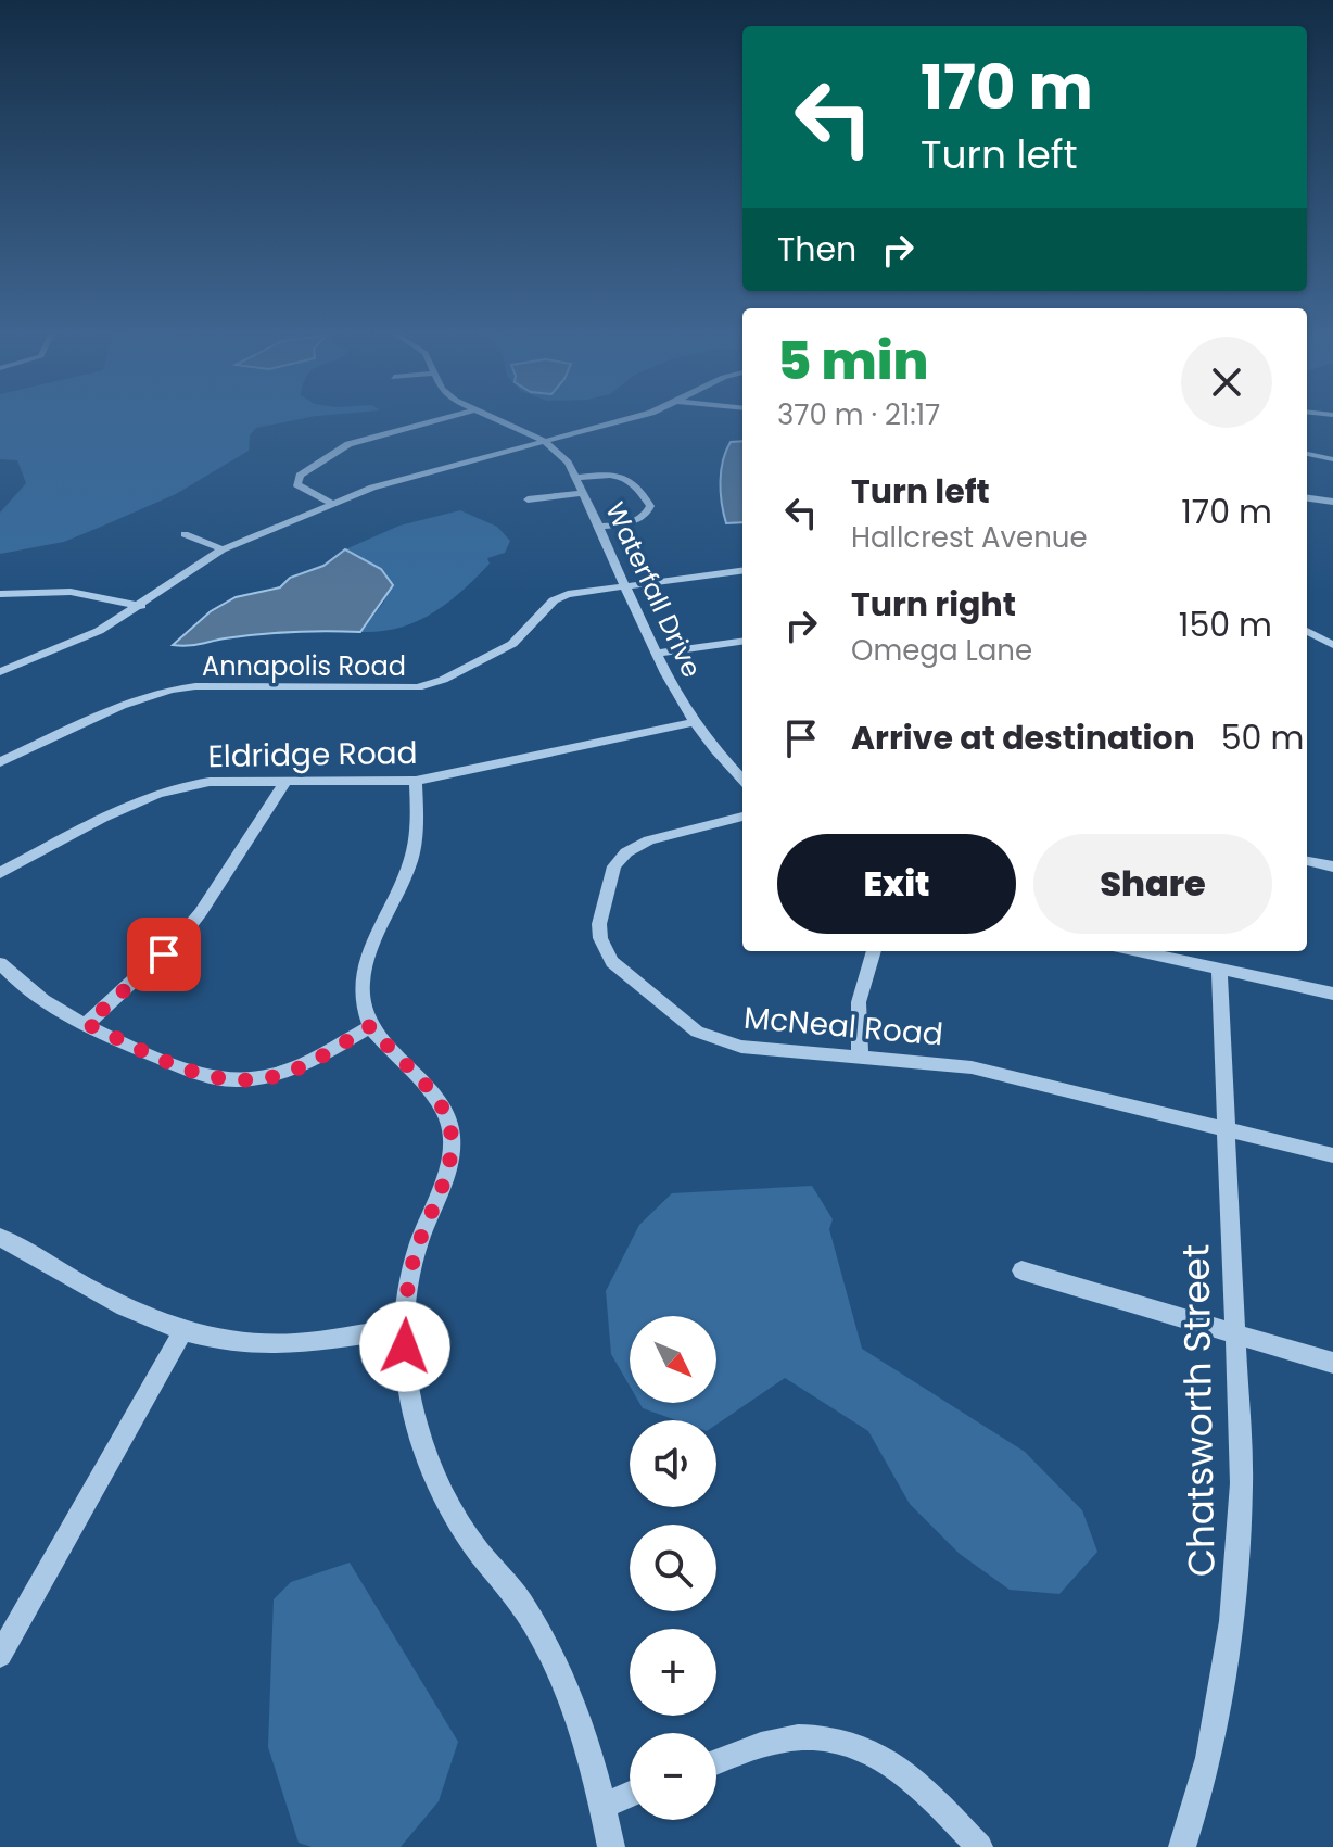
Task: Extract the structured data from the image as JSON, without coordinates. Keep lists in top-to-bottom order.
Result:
{
  "streets": {
    "street": [
      "Waterfall Drive",
      "Annapolis Road",
      "Eldridge Road",
      "McNeal Road",
      "Chatsworth Street"
    ]
  },
  "crossings": [
    ["Waterfall Drive", "Annapolis Road"],
    ["Waterfall Drive", "Eldridge Road"],
    ["McNeal Road", "Chatsworth Street"]
  ],
  "north": "bottom right",
  "page": {
    "turn": ["170 m", "Turn left"],
    "then": "Then",
    "heading": ["5 min", "370 m · 21:17"],
    "list": [
      {
        "name": "Turn left",
        "note": "Hallcrest Avenue",
        "value": "170 m"
      },
      {
        "name": "Turn right",
        "note": "Omega Lane",
        "value": "150 m"
      },
      {
        "name": "Arrive at destination",
        "value": "50 m"
      }
    ],
    "buttons": ["Exit", "Share"],
    "map_buttons": ["+", "−"]
  }
}
